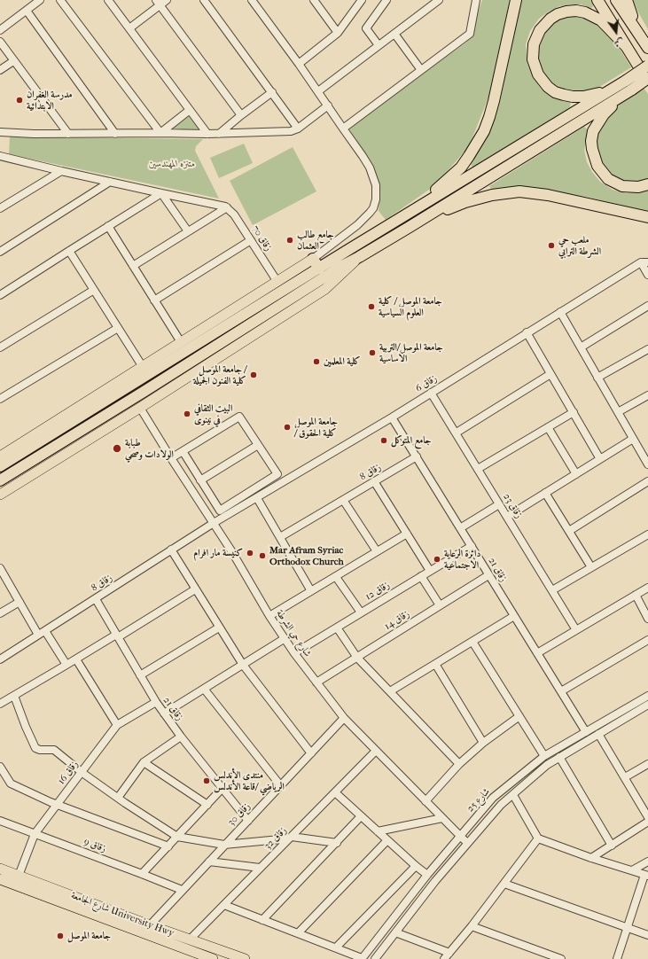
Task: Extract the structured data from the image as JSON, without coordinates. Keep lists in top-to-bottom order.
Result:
{
  "streets": {
    "main road": ["شارع الجامعة University Hwy"],
    "street": [
      "زقاق 70",
      "زقاق 6",
      "زقاق 8",
      "زقاق 23",
      "زقاق 21",
      "زقاق 12",
      "زقاق 14",
      "شارع حي الشرطة",
      "زقاق 16",
      "شارع 25",
      "زقاق 30",
      "زقاق 32",
      "زقاق 9"
    ]
  },
  "crossings": [
    ["زقاق 6", "زقاق 8"],
    ["زقاق 6", "زقاق 23"],
    ["زقاق 6", "زقاق 21"],
    ["زقاق 6", "شارع حي الشرطة"],
    ["زقاق 8", "زقاق 21"],
    ["زقاق 8", "شارع حي الشرطة"],
    ["زقاق 21", "زقاق 12"],
    ["زقاق 21", "زقاق 14"],
    ["زقاق 21", "زقاق 16"],
    ["زقاق 21", "شارع 25"],
    ["زقاق 21", "زقاق 30"],
    ["زقاق 12", "شارع حي الشرطة"],
    ["زقاق 14", "شارع حي الشرطة"],
    ["شارع حي الشرطة", "شارع 25"],
    ["شارع حي الشرطة", "زقاق 30"],
    ["شارع حي الشرطة", "زقاق 32"],
    ["زقاق 16", "زقاق 9"],
    ["زقاق 16", "شارع الجامعة University Hwy"],
    ["زقاق 30", "زقاق 9"],
    ["زقاق 30", "شارع الجامعة University Hwy"],
    ["زقاق 32", "شارع الجامعة University Hwy"]
  ],
  "parks": ["متنزه المهندسين"],
  "places": [
    "مدرسة الغفران الابتدائية",
    "جامع طالب العثمان",
    "ملعب حي الشرطة الترابي",
    "جامعة الموصل / كلية العلوم السياسية",
    "جامعة الموصل/التربية الاساسية",
    "كلية المعلمين",
    "جامعة الموصل / كلية الفنون الجميلة",
    "البيت الثقافي في نينوى",
    "جامعة الموصل / كلية الحقوق",
    "جامع المتوكل",
    "طبابة الولادات وصحي",
    "كنيسة مار افرام",
    "Mar Afram Syriac Orthodox Church",
    "دائرة الرعاية الاجتماعية",
    "منتدى الأندلس الرياضي /قاعة الأندلس",
    "جامعة الموصل"
  ],
  "north": "bottom"
}
